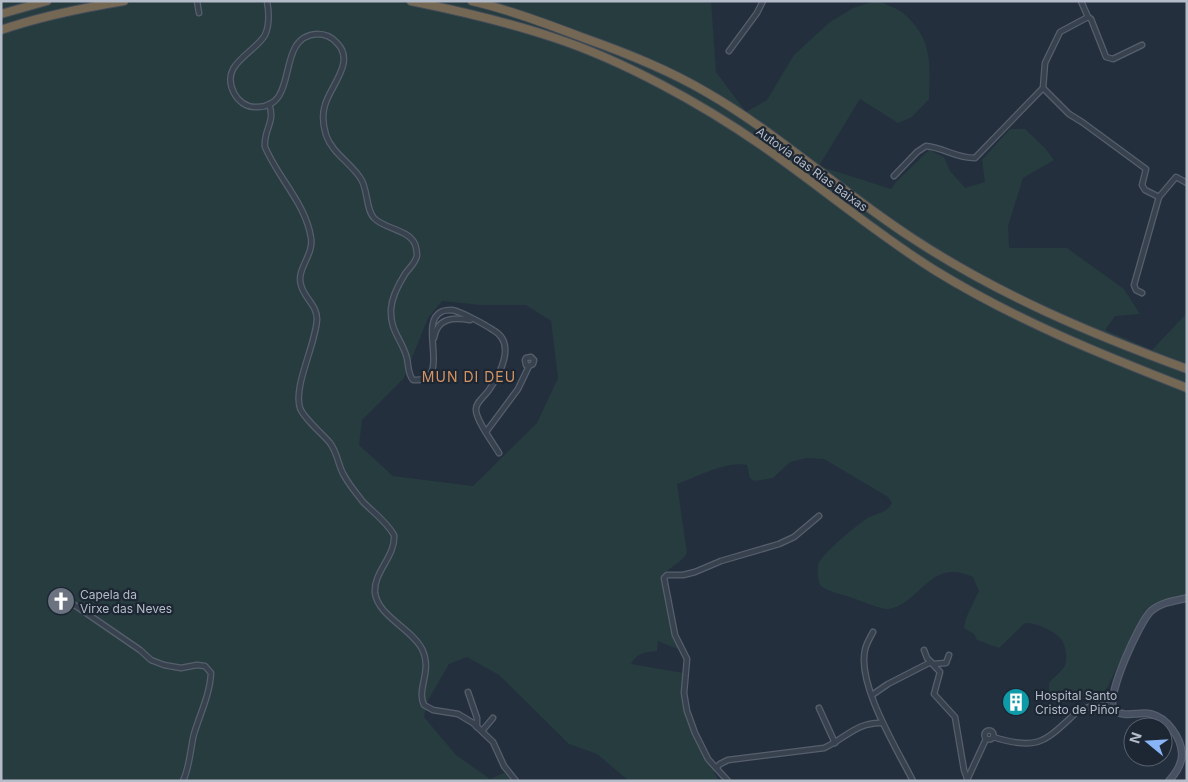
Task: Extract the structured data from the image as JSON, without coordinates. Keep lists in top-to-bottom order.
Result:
{
  "streets": {
    "highway": ["Autovía das Rías Baixas"]
  },
  "districts": ["MUN DI DEU"],
  "places": {
    "church": ["Capela da Virxe das Neves"],
    "building": ["Hospital Santo Cristo de Piñor"]
  },
  "north": "left"
}
